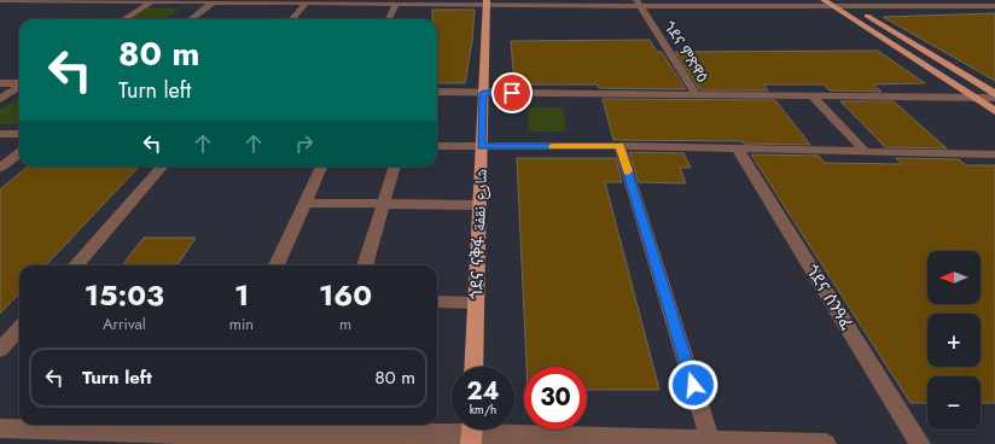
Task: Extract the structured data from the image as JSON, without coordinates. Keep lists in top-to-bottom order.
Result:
{
  "streets": {
    "main road": ["ጎደና ናቅፋ شارع نقفة"],
    "street": ["ጎደና ምጽዋዕ", "ጎደና ሰንዓፈ"]
  },
  "north": "left",
  "page": {
    "turn": ["80 m", "Turn left"],
    "map_buttons": ["+", "−"],
    "eta": [
      "15:03",
      "Arrival",
      "1",
      "min",
      "160",
      "m"
    ],
    "list": [
      {
        "name": "Turn left",
        "value": "80 m"
      }
    ],
    "speed": "24 km/h",
    "limit": "30"
  }
}
